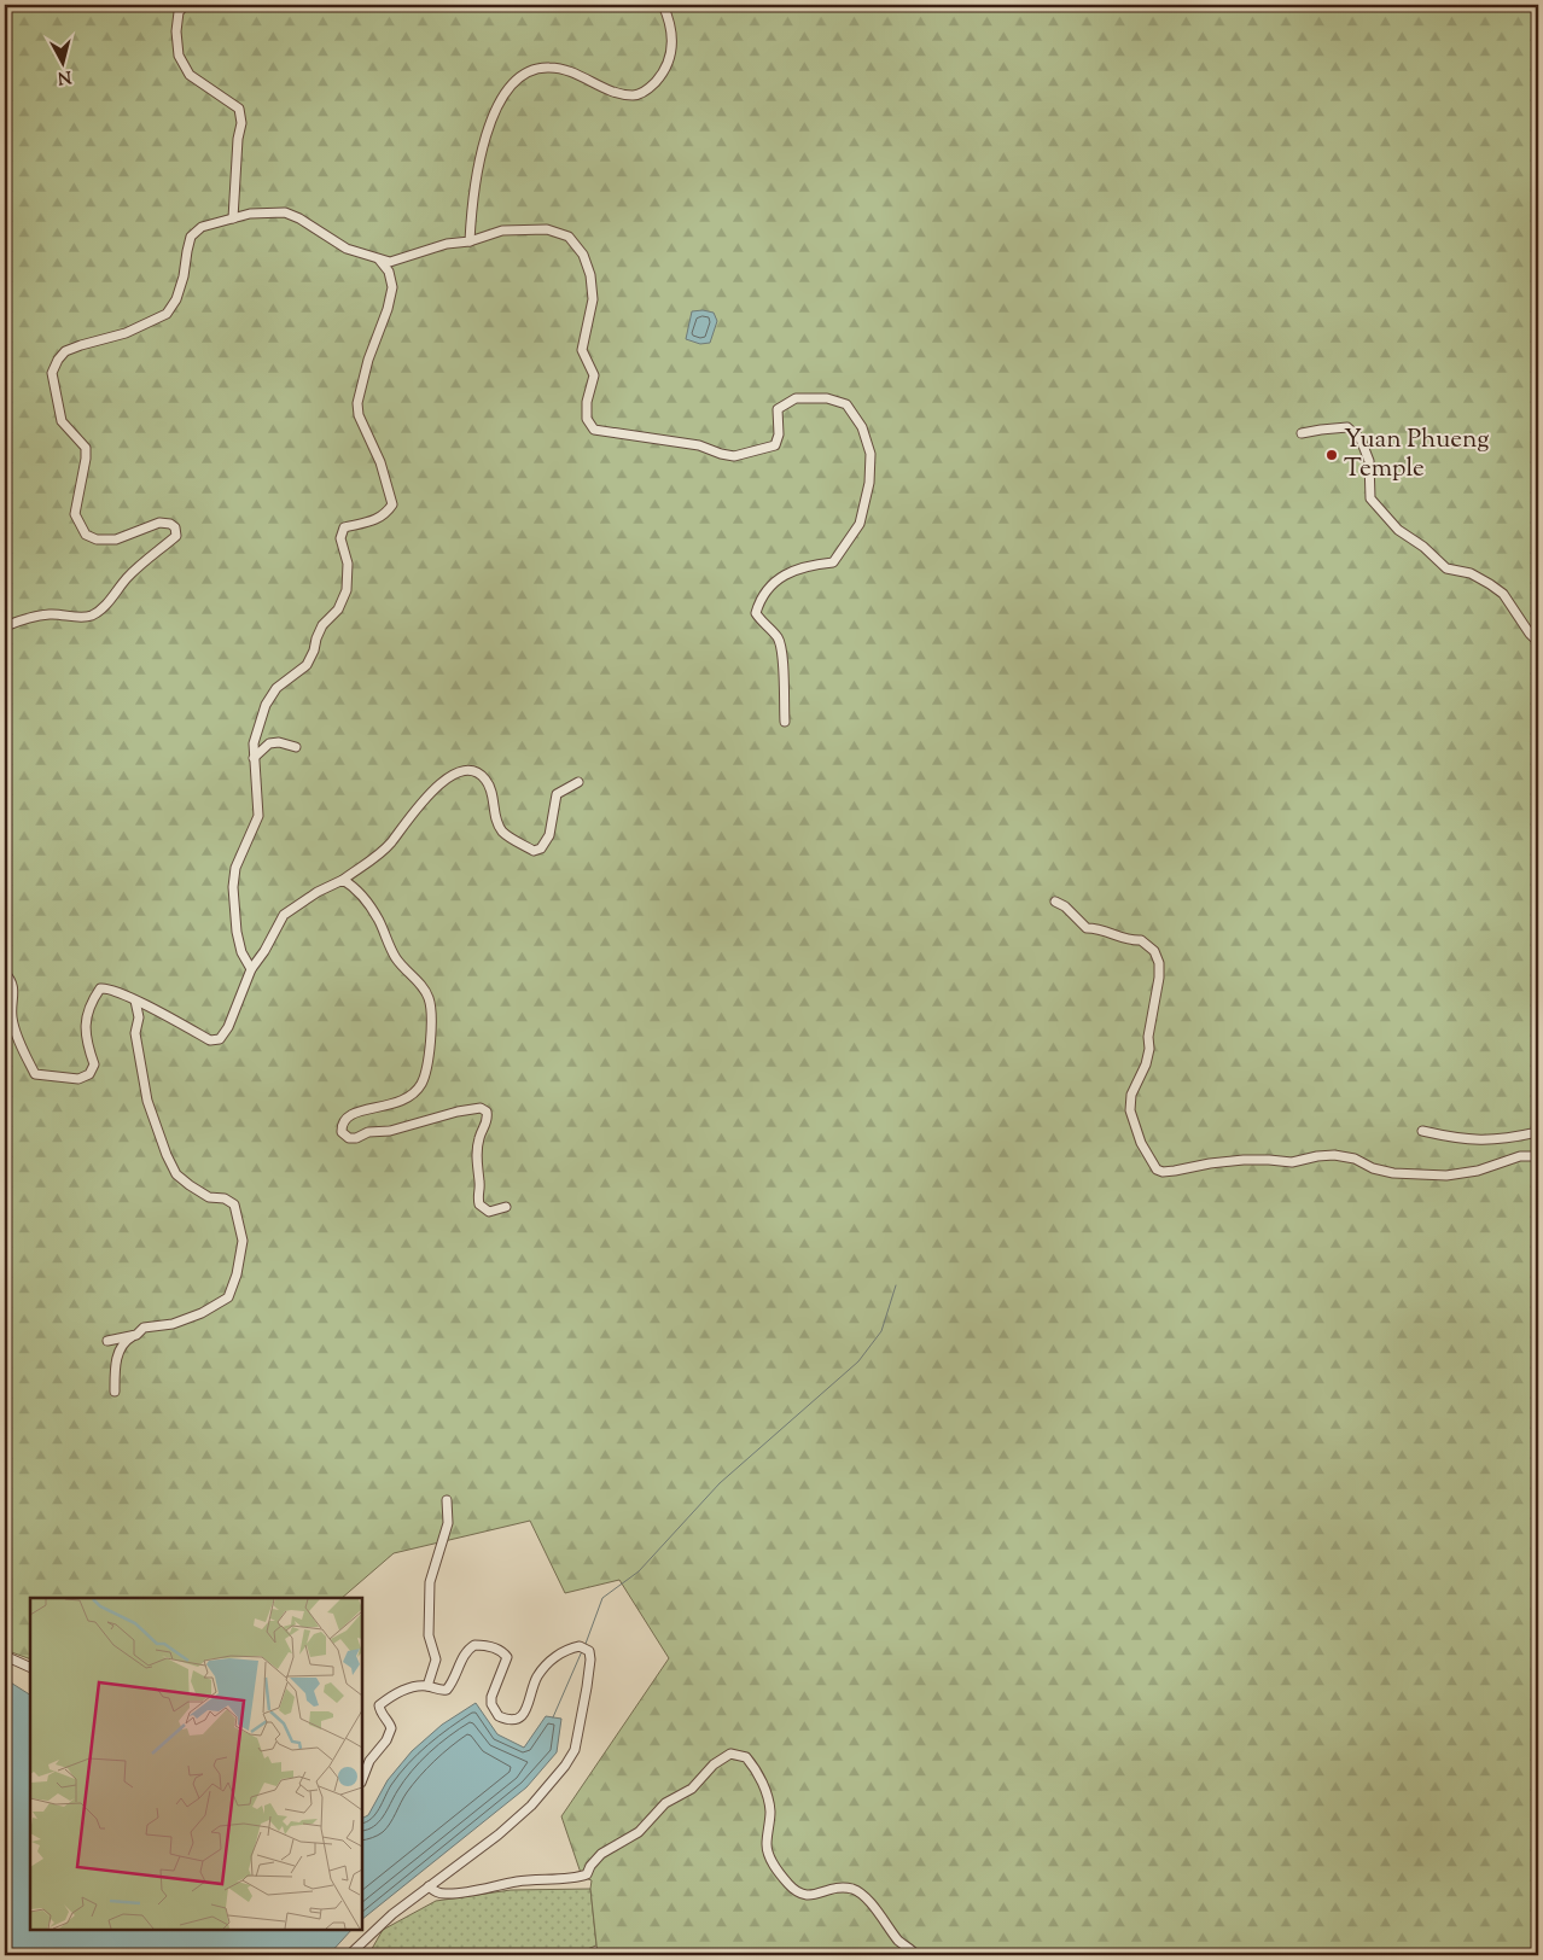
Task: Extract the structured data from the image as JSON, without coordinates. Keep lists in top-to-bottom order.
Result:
{
  "places": ["Yuan Phueng Temple"],
  "north": "bottom"
}
